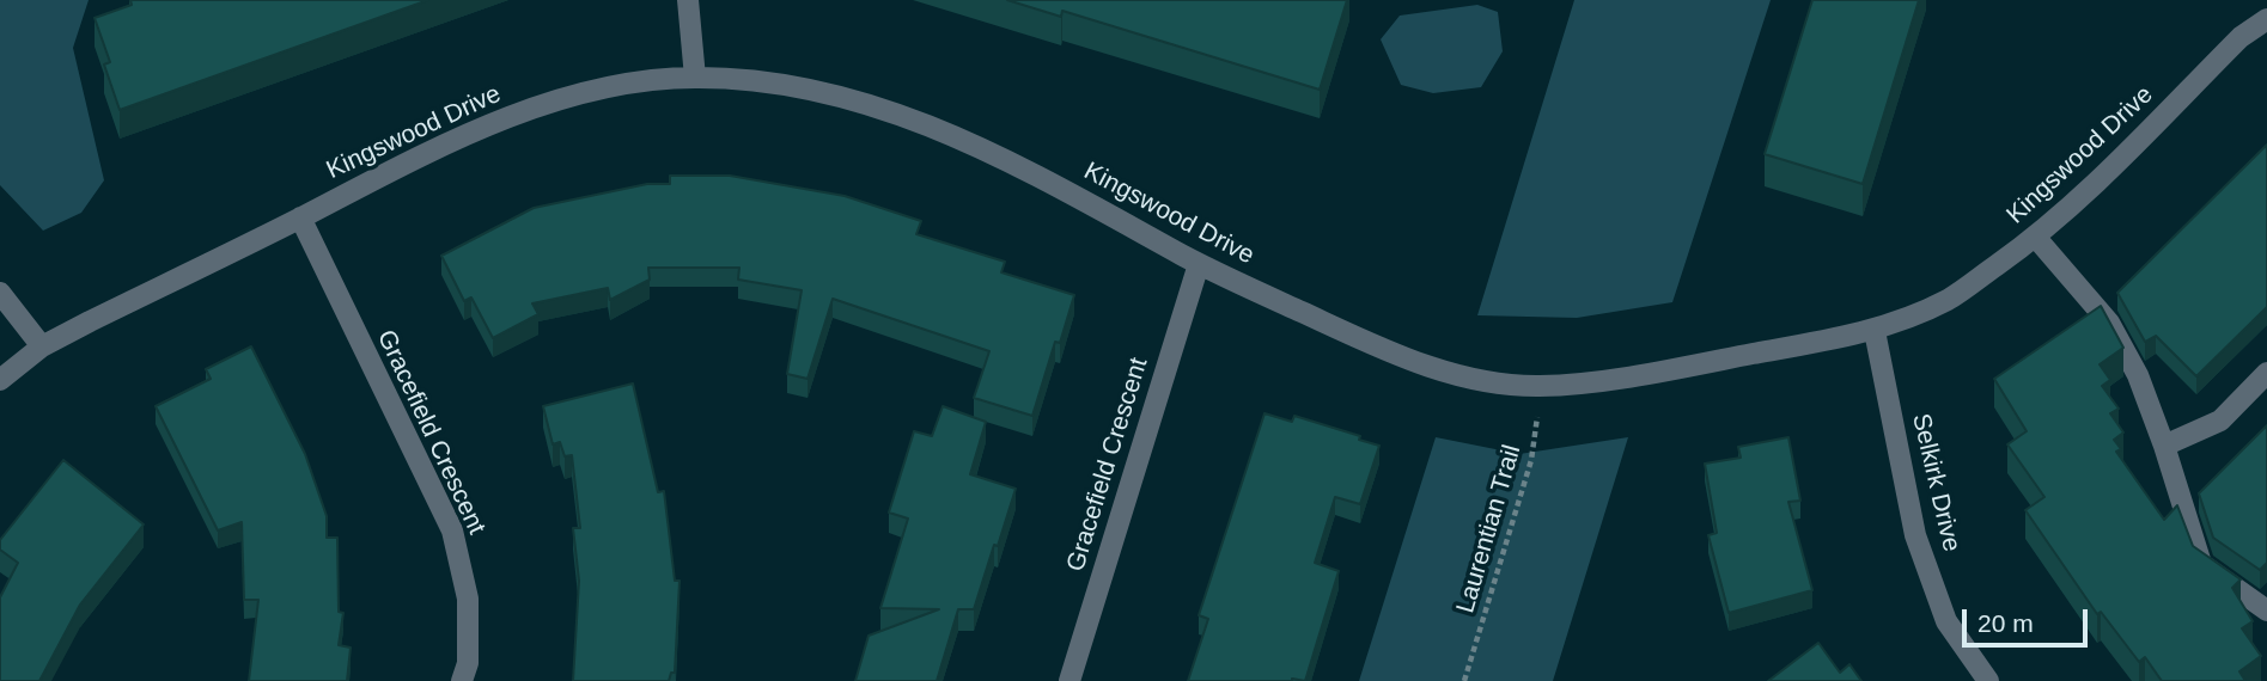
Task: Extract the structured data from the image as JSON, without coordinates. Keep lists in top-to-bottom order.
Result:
{
  "streets": {
    "street": ["Kingswood Drive", "Gracefield Crescent", "Selkirk Drive"],
    "path": ["Laurentian Trail"]
  },
  "crossings": [
    ["Kingswood Drive", "Gracefield Crescent"],
    ["Kingswood Drive", "Selkirk Drive"],
    ["Kingswood Drive", "Laurentian Trail"]
  ],
  "scale_bar": "20 m"
}
